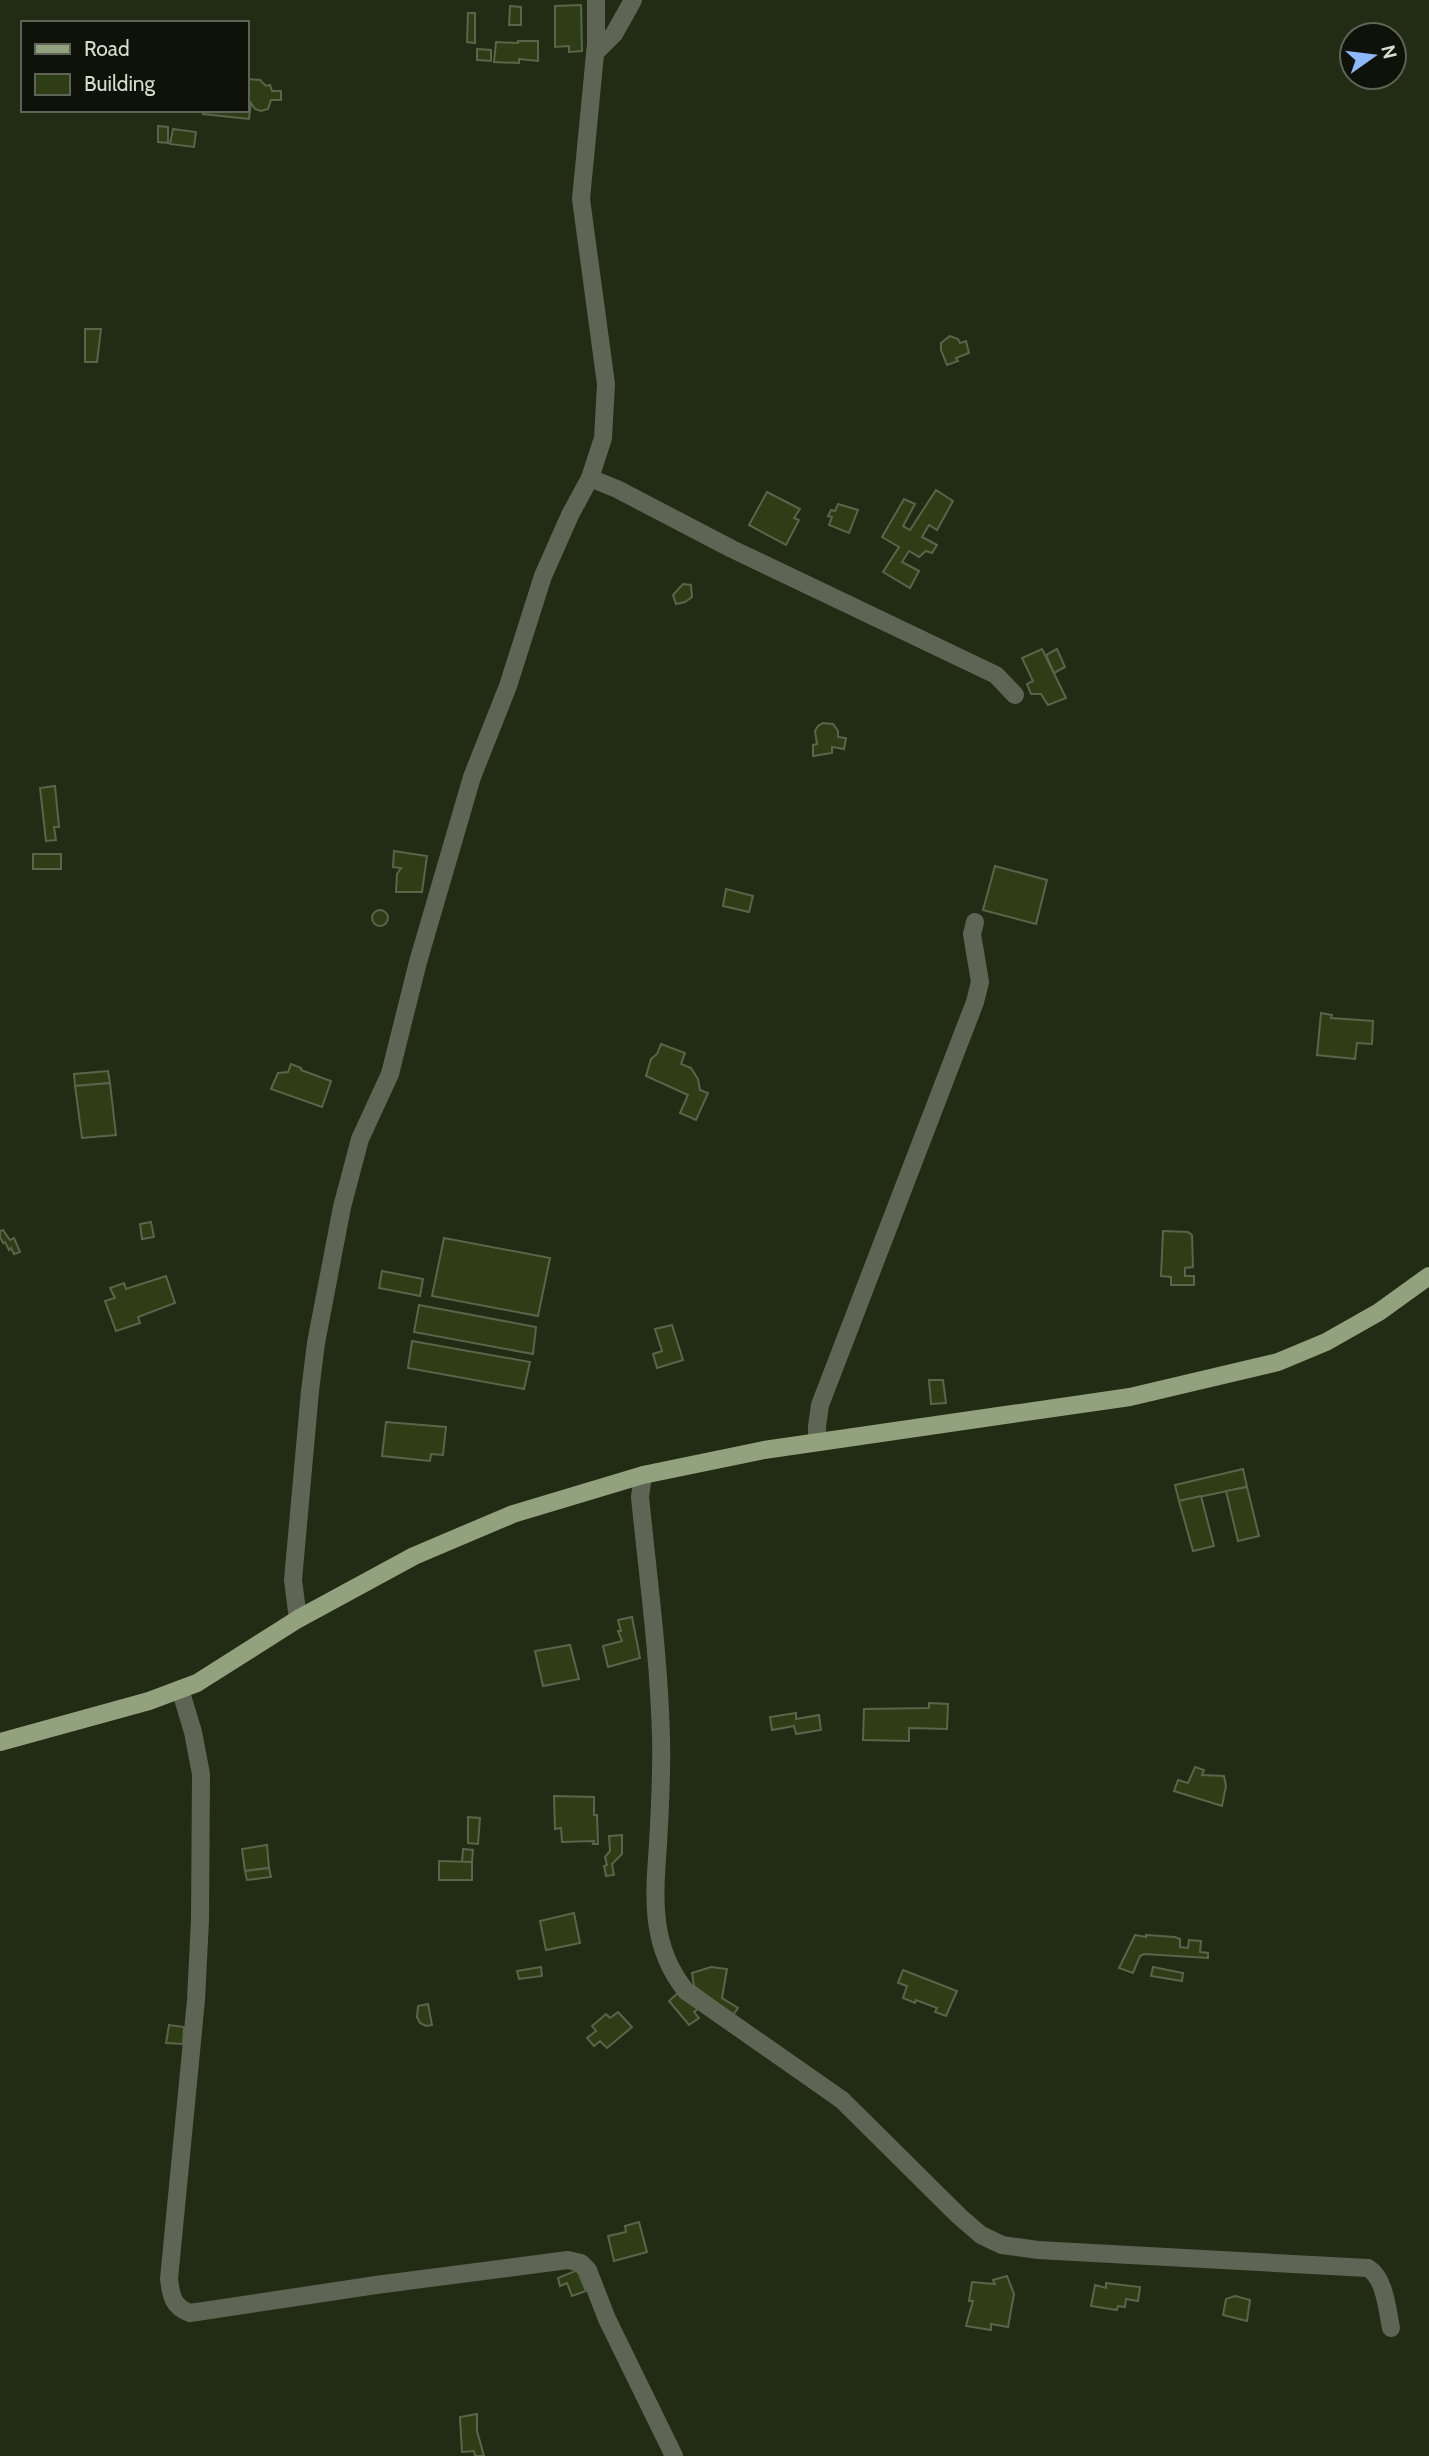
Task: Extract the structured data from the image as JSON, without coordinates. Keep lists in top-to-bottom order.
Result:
{
  "legend": ["Road", "Building"],
  "north": "right"
}
